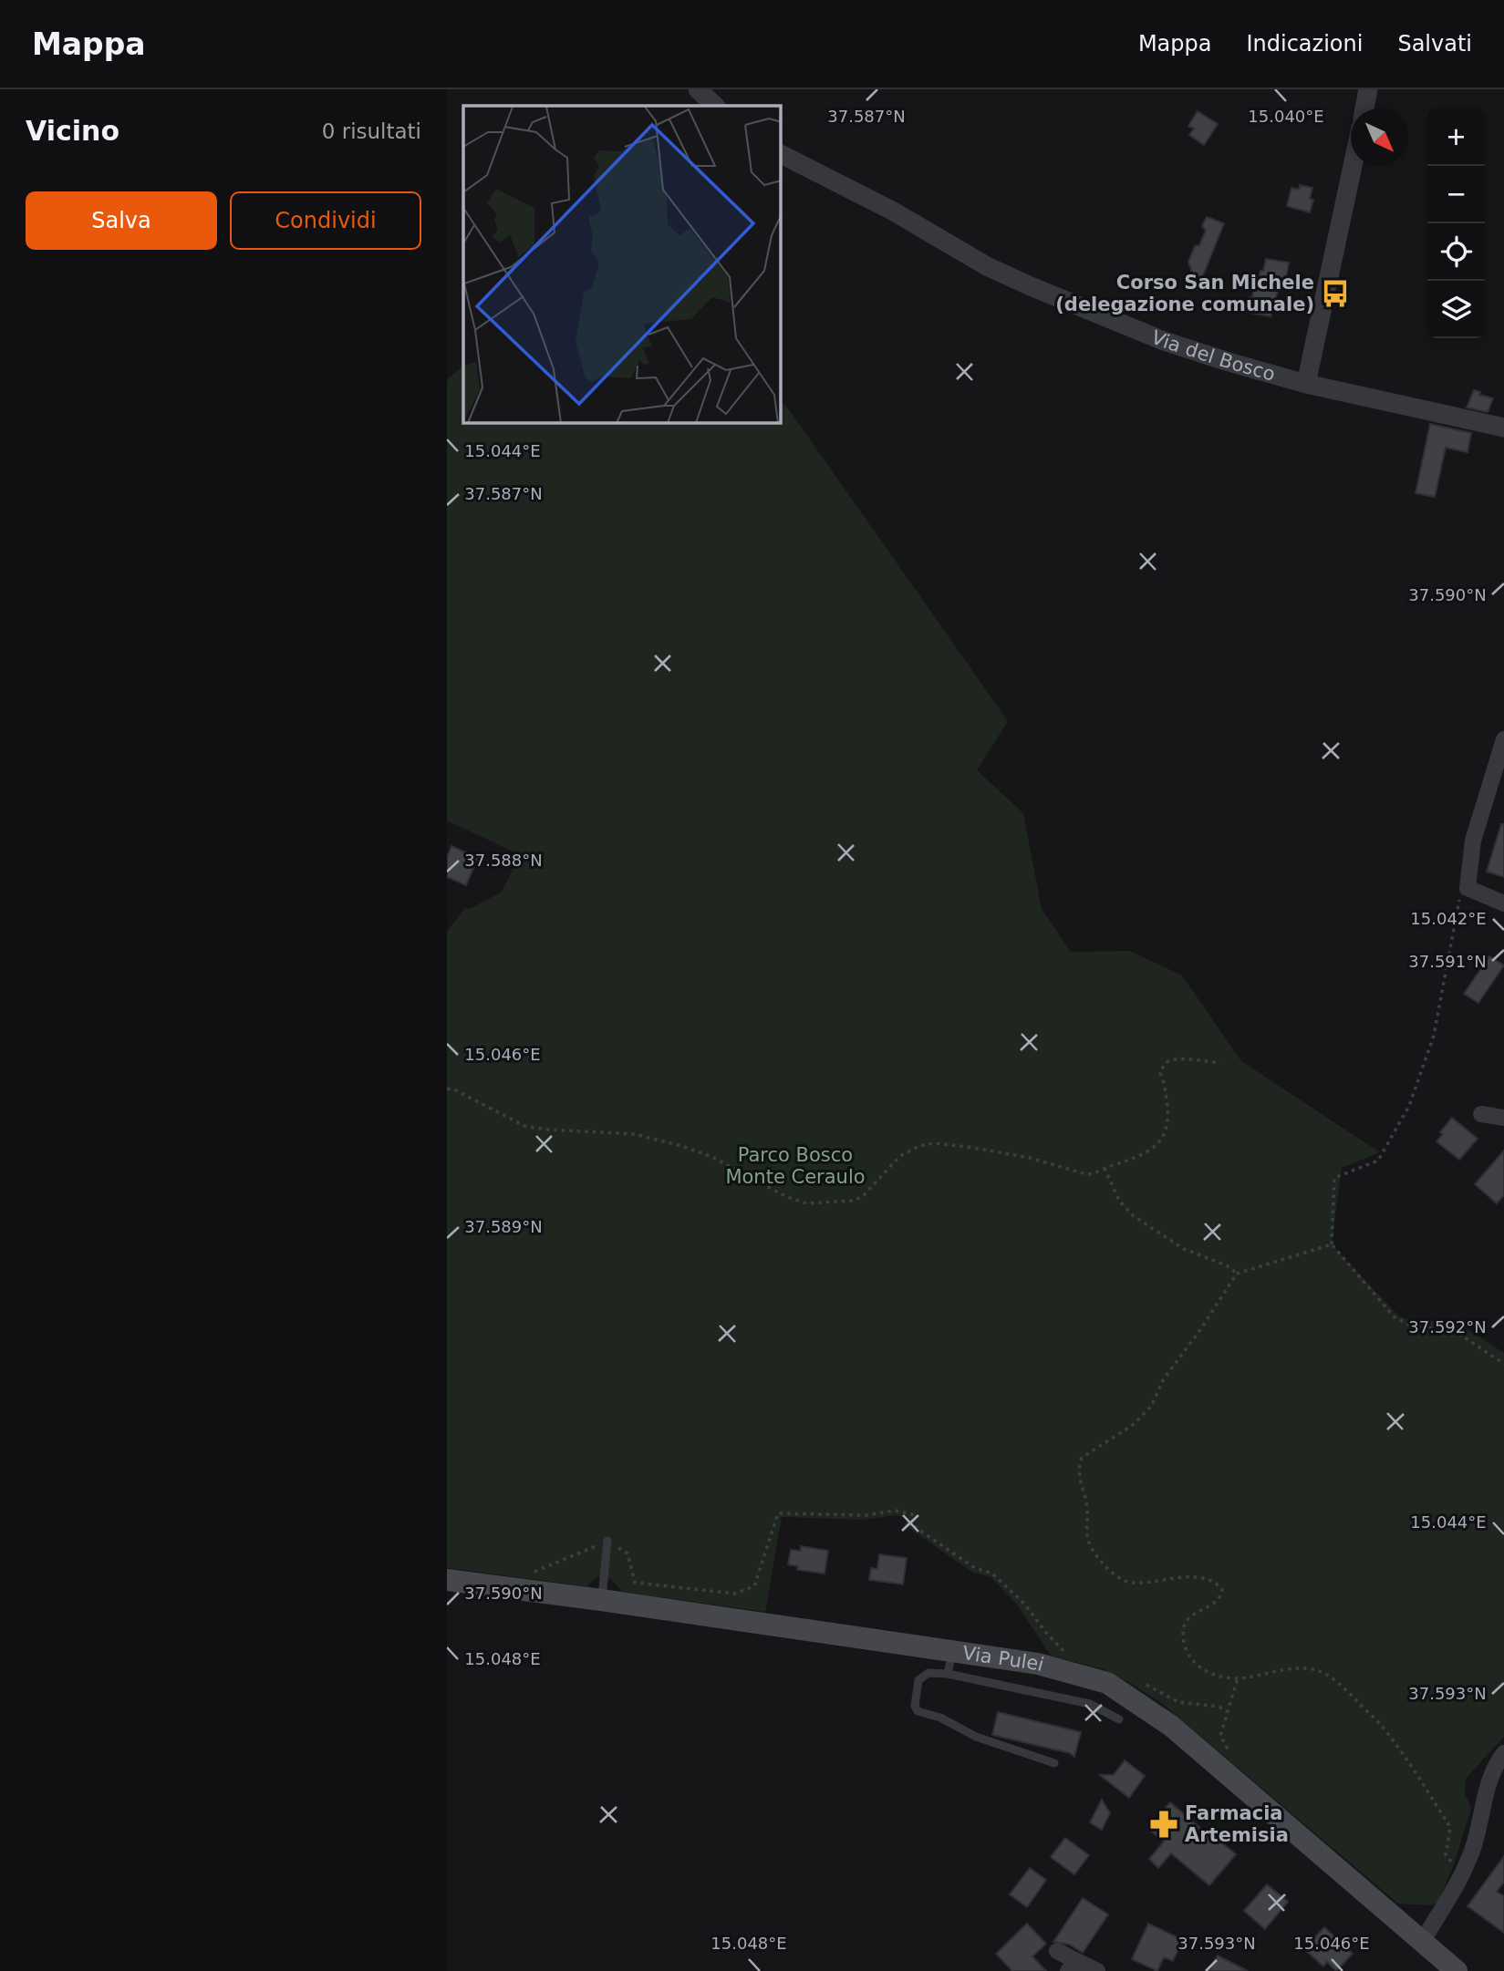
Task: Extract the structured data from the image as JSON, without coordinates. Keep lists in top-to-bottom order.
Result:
{
  "streets": {
    "main road": ["Via Pulei"],
    "street": ["Via del Bosco"]
  },
  "parks": ["Parco Bosco Monte Ceraulo"],
  "places": {
    "bus stop": ["Corso San Michele (delegazione comunale)"],
    "pharmacy": ["Farmacia Artemisia"]
  },
  "north": "bottom right",
  "page": {
    "header": "Mappa",
    "nav": ["Mappa", "Indicazioni", "Salvati"],
    "heading": ["Vicino", "0 risultati"],
    "map_buttons": ["+", "−"],
    "buttons": ["Salva", "Condividi"]
  },
  "coordinates": [
    "37.587°N",
    "15.040°E",
    "15.044°E",
    "37.590°N",
    "37.588°N",
    "15.042°E",
    "37.591°N",
    "15.046°E",
    "37.589°N",
    "37.592°N",
    "15.048°E",
    "37.593°N"
  ]
}
